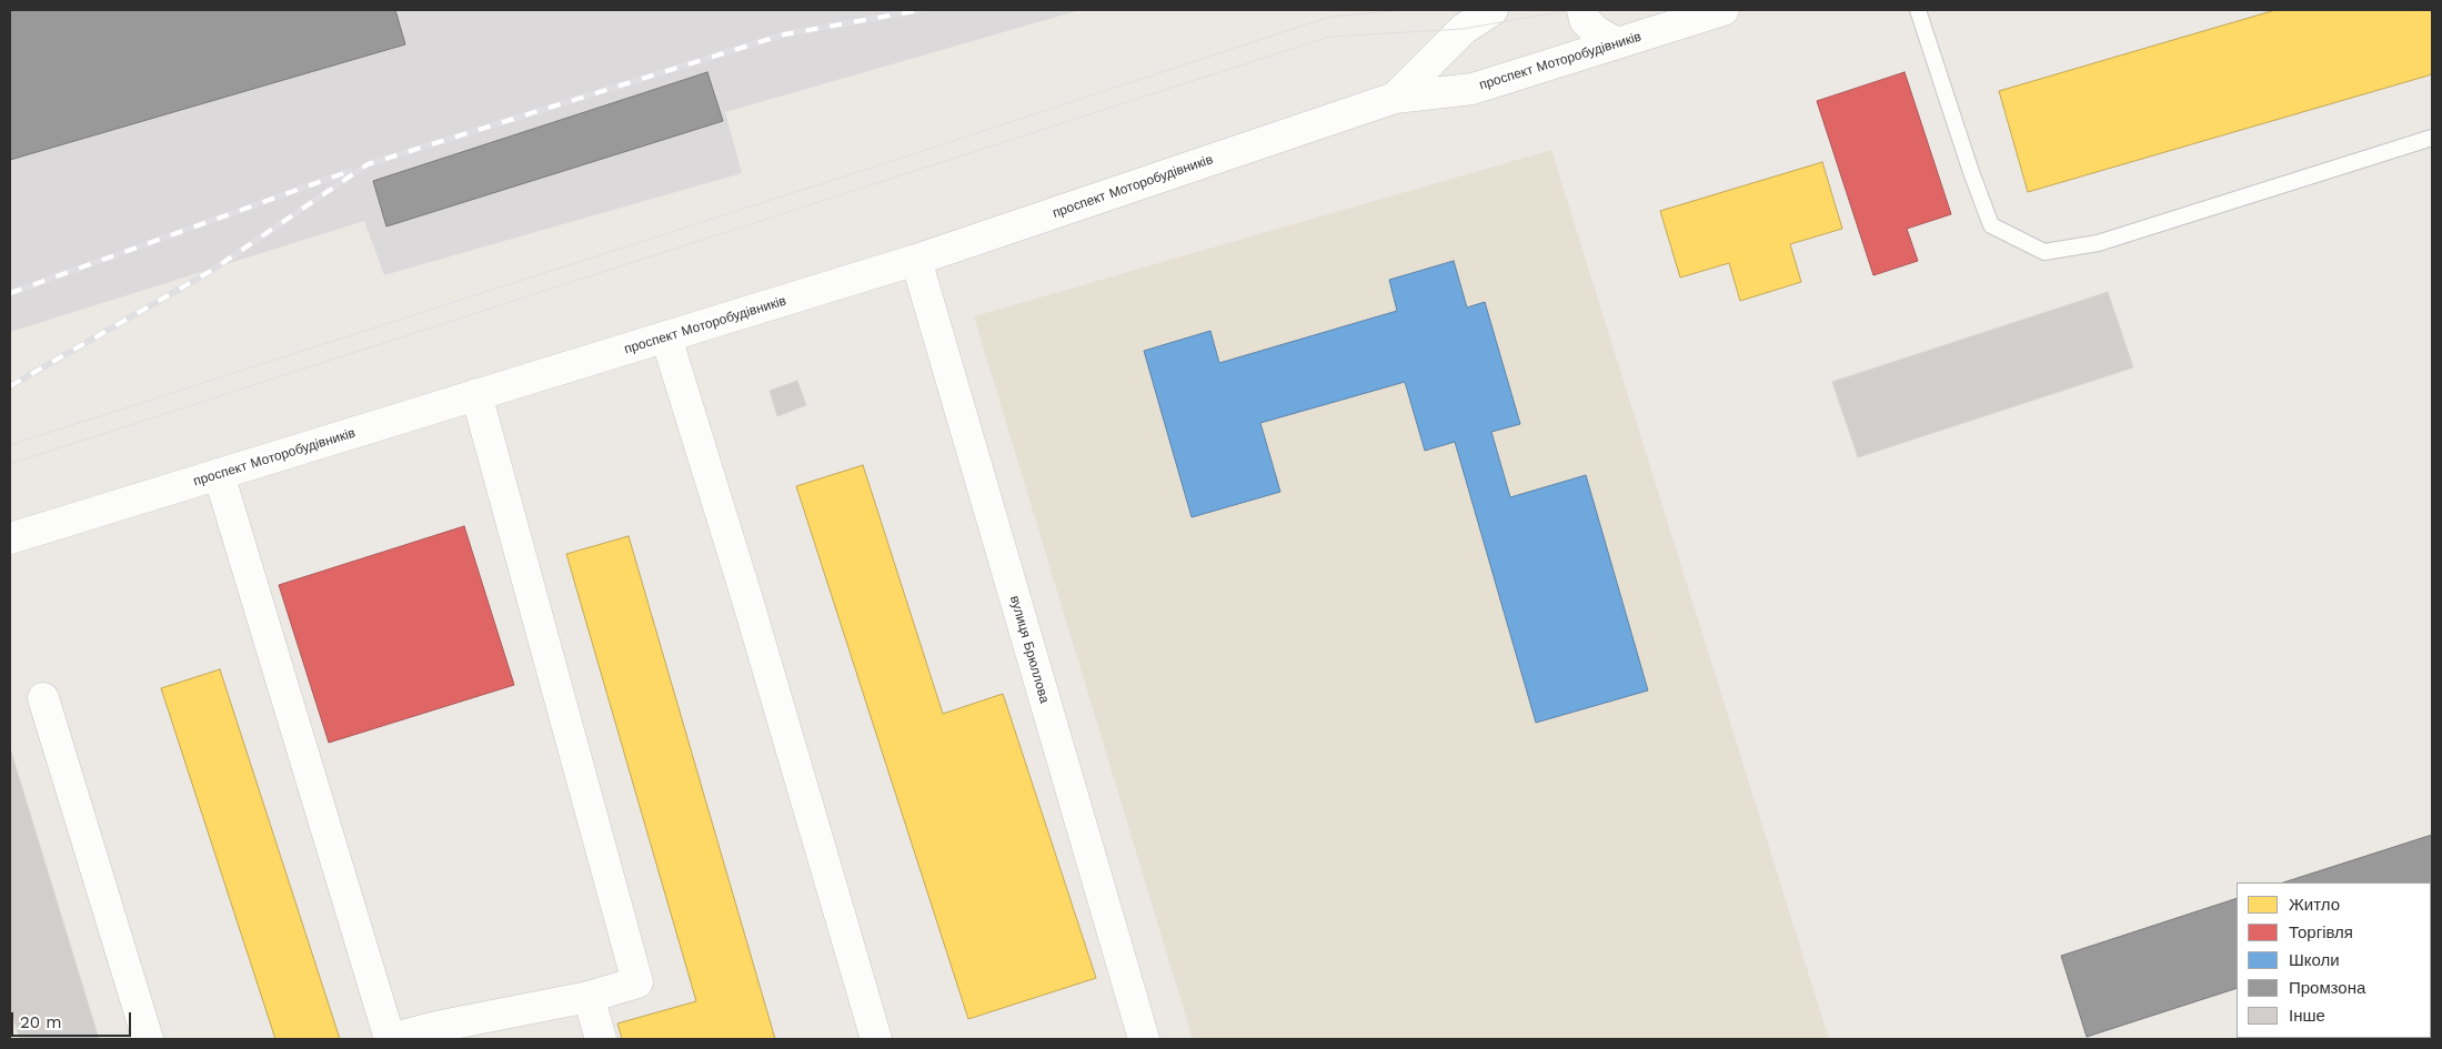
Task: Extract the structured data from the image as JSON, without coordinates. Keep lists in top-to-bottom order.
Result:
{
  "streets": {
    "street": ["проспект Моторобудівників", "вулиця Брюллова"]
  },
  "crossings": [
    ["проспект Моторобудівників", "вулиця Брюллова"]
  ],
  "legend": [
    "Житло",
    "Торгівля",
    "Школи",
    "Промзона",
    "Інше"
  ],
  "scale_bar": "20 m"
}
